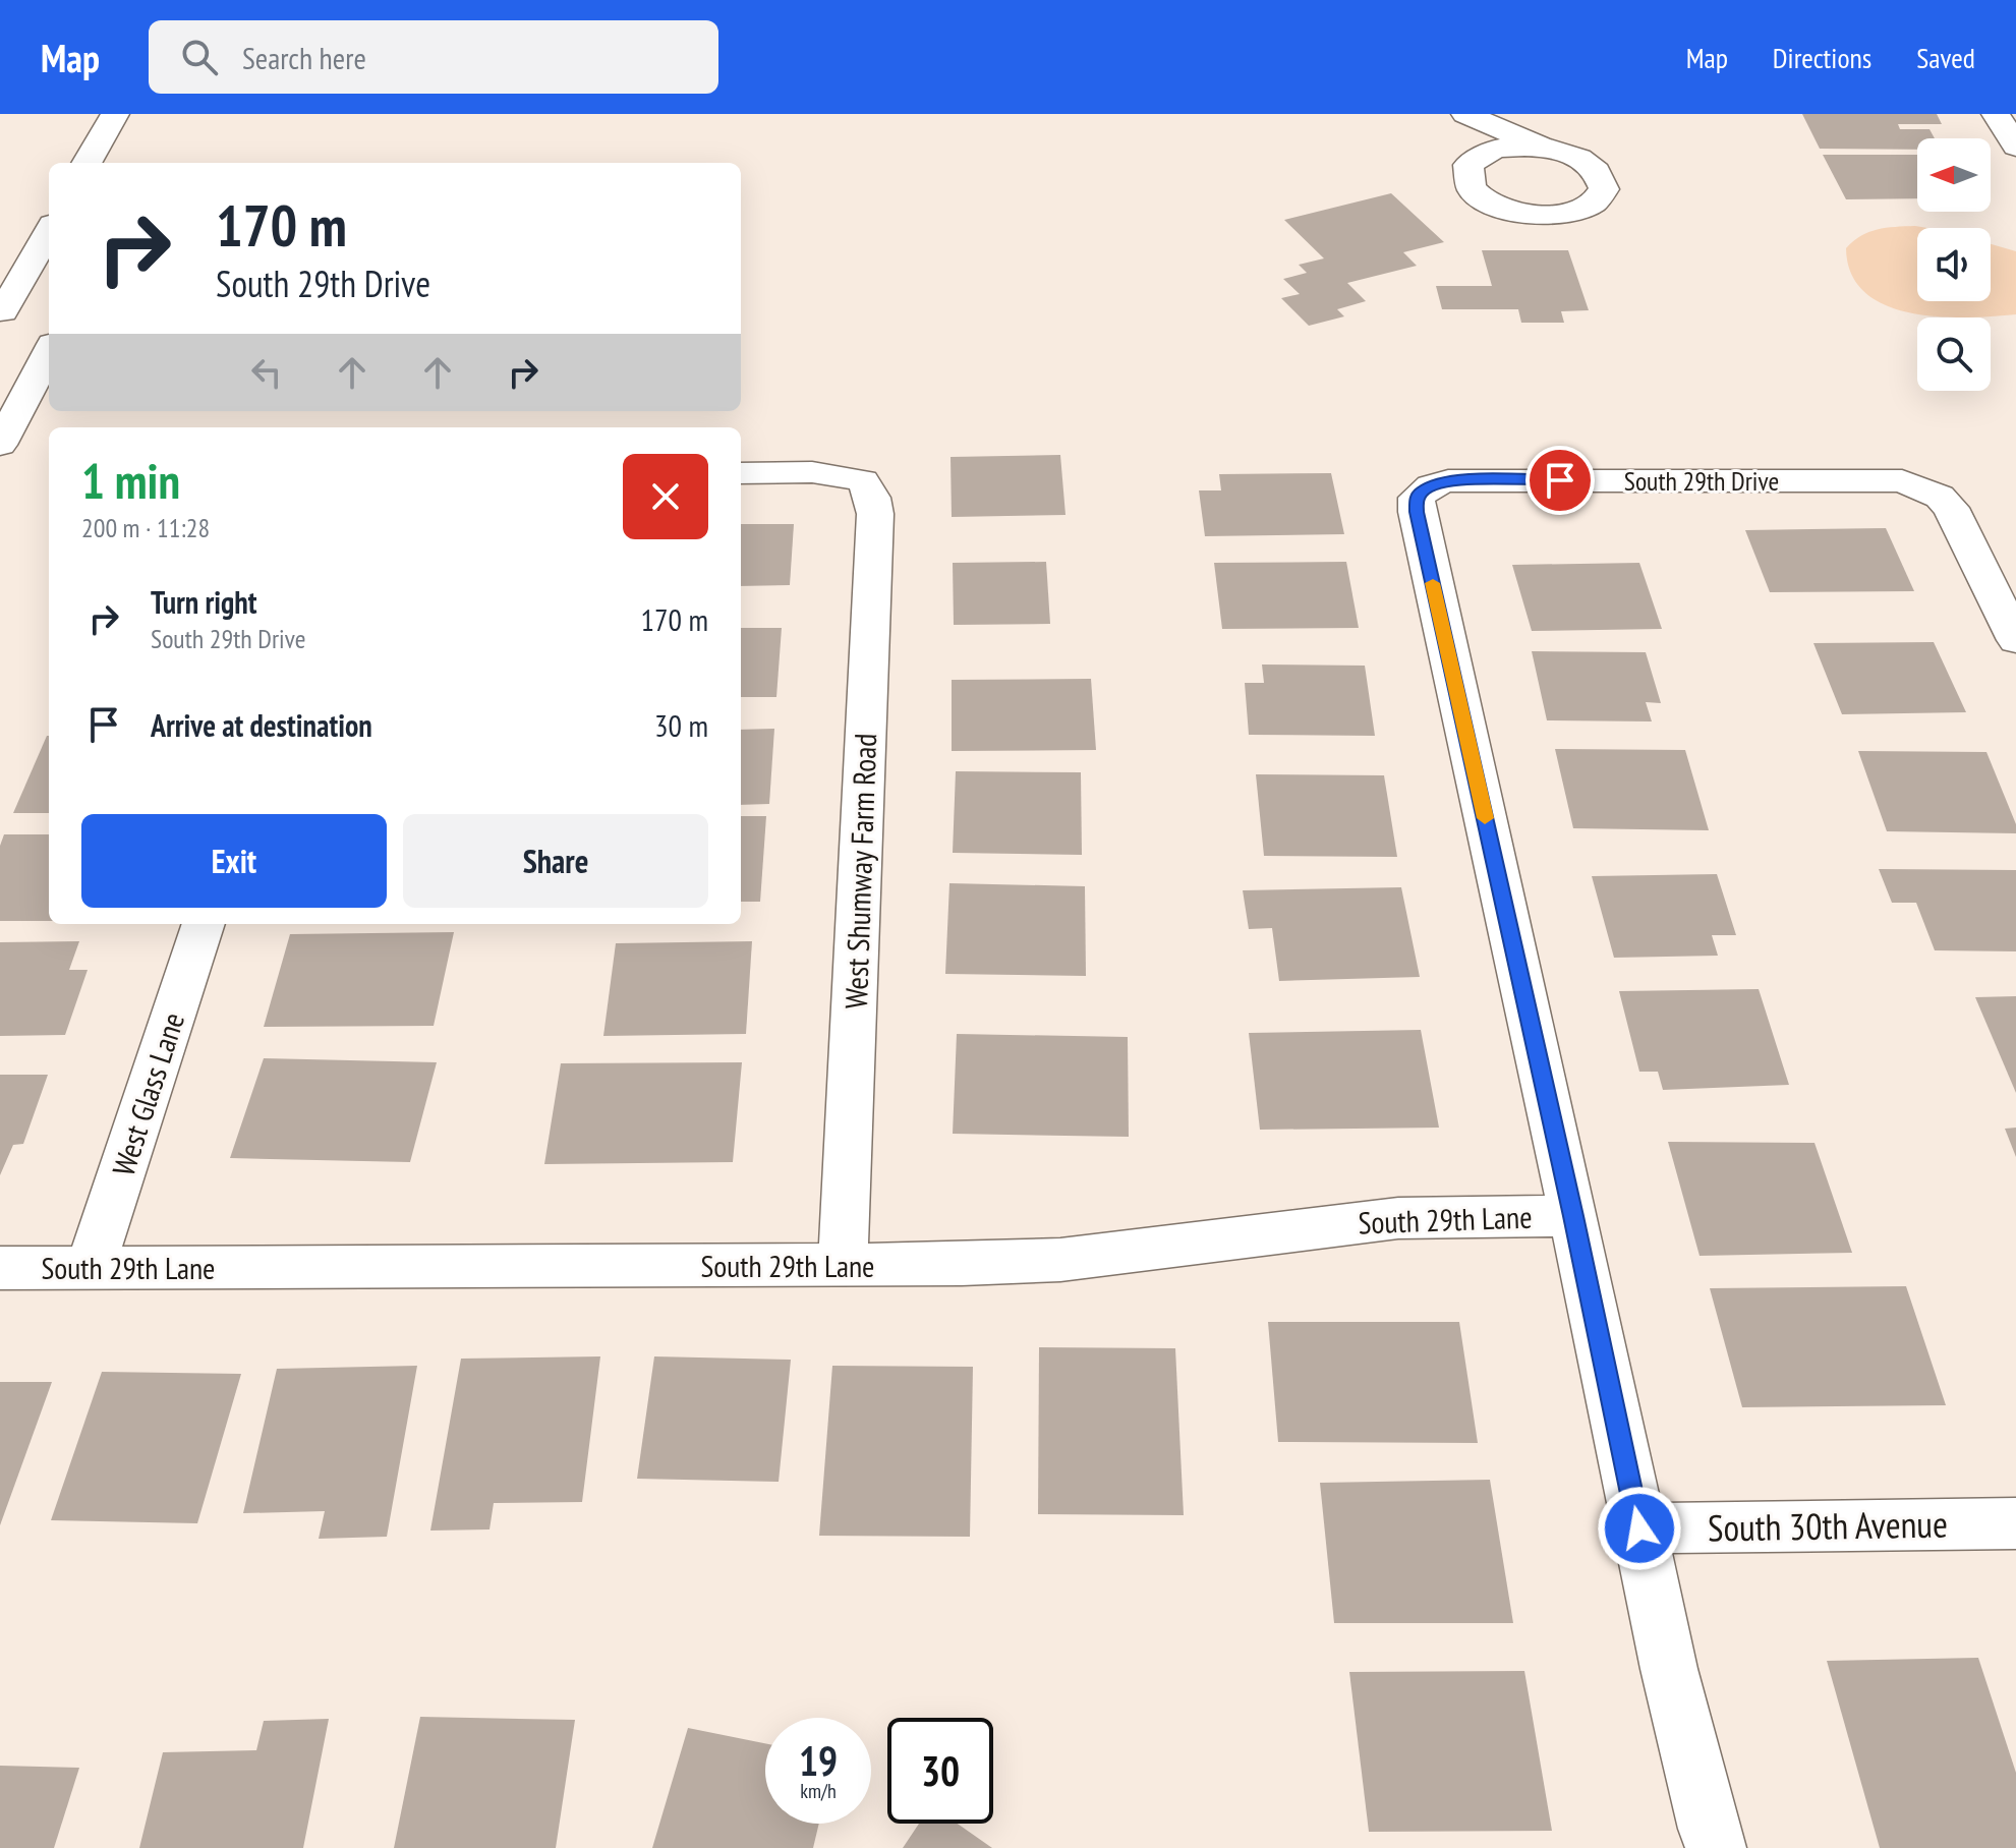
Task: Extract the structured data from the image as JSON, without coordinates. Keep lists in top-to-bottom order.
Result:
{
  "streets": {
    "street": [
      "South 29th Drive",
      "West Shumway Farm Road",
      "West Glass Lane",
      "South 29th Lane",
      "South 30th Avenue"
    ]
  },
  "crossings": [
    ["South 29th Drive", "South 29th Lane"],
    ["West Shumway Farm Road", "South 29th Lane"],
    ["West Glass Lane", "South 29th Lane"]
  ],
  "north": "left",
  "page": {
    "header": "Map",
    "search": "Search here",
    "nav": ["Map", "Directions", "Saved"],
    "turn": ["170 m", "South 29th Drive"],
    "heading": ["1 min", "200 m · 11:28"],
    "list": [
      {
        "name": "Turn right",
        "note": "South 29th Drive",
        "value": "170 m"
      },
      {
        "name": "Arrive at destination",
        "value": "30 m"
      }
    ],
    "buttons": ["Exit", "Share"],
    "speed": "19 km/h",
    "limit": "30"
  }
}
